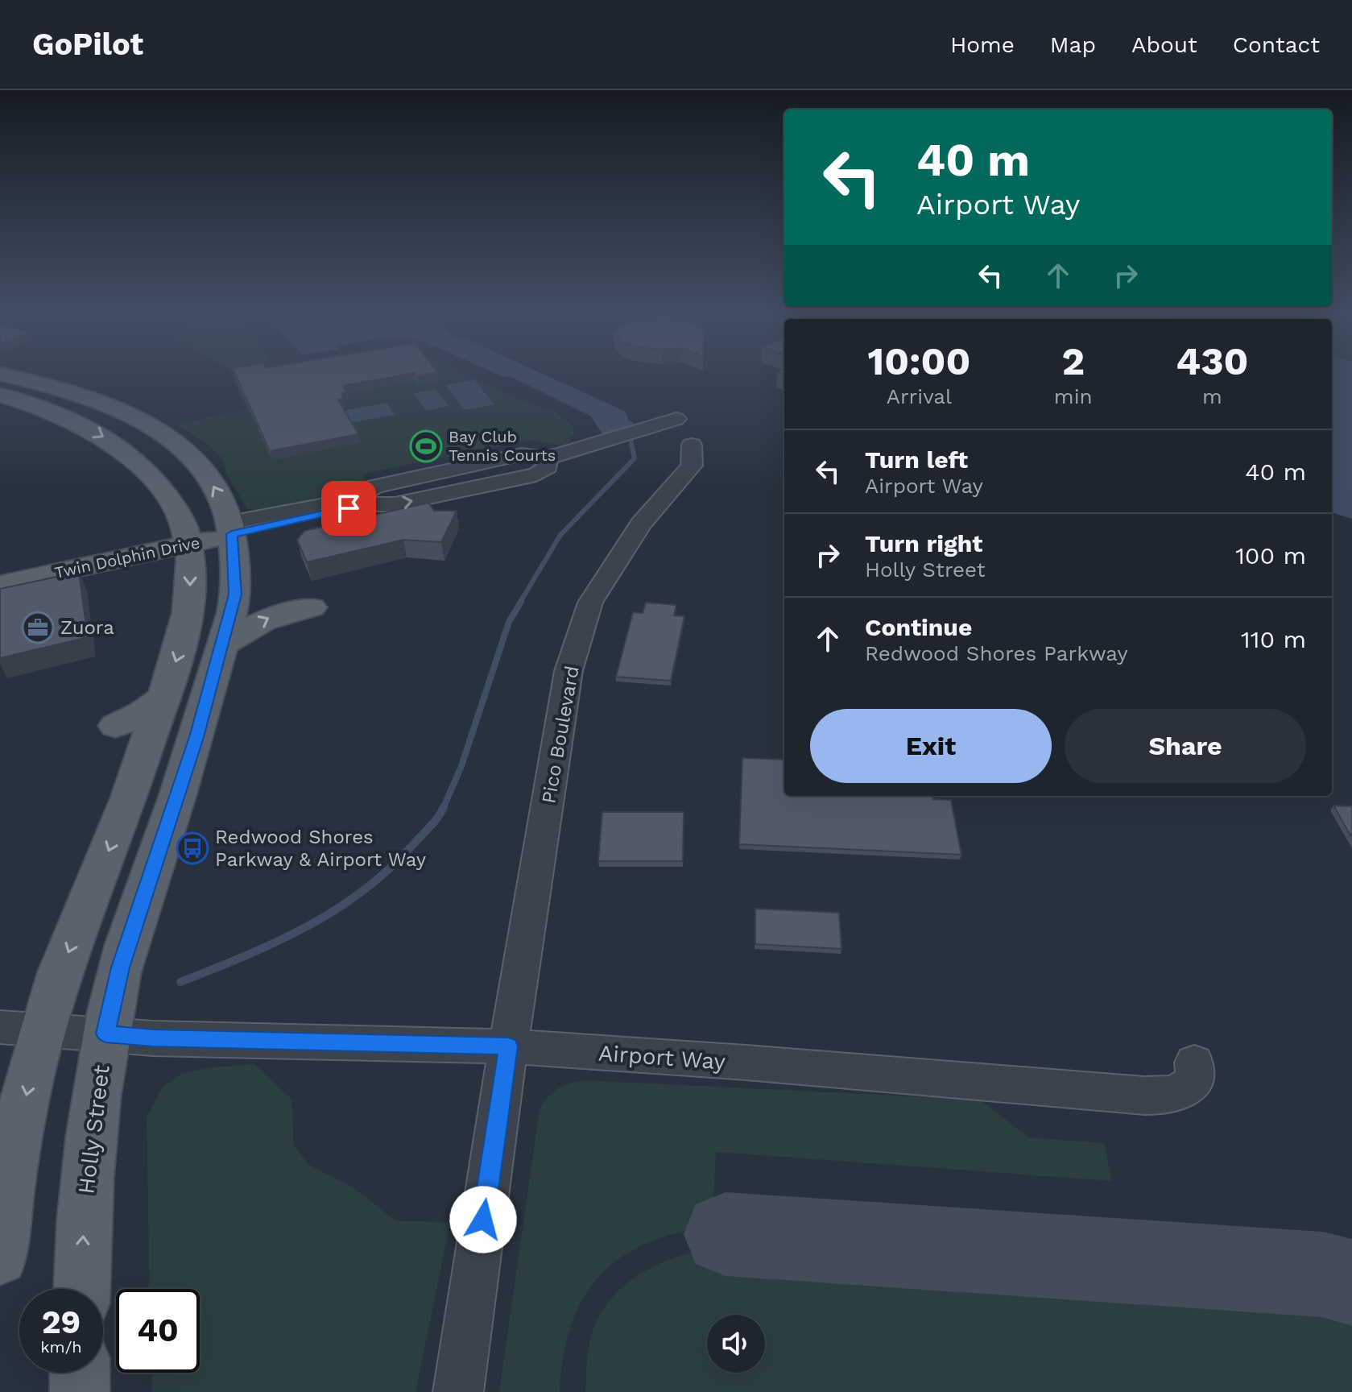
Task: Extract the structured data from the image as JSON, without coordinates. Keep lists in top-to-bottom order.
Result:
{
  "streets": {
    "main road": ["Twin Dolphin Drive", "Holly Street"],
    "street": ["Pico Boulevard", "Airport Way"]
  },
  "crossings": [
    ["Twin Dolphin Drive", "Holly Street"],
    ["Pico Boulevard", "Airport Way"],
    ["Airport Way", "Holly Street"]
  ],
  "places": {
    "sports": ["Bay Club Tennis Courts"],
    "office": ["Zuora"],
    "bus stop": ["Redwood Shores Parkway & Airport Way"]
  },
  "page": {
    "header": "GoPilot",
    "nav": [
      "Home",
      "Map",
      "About",
      "Contact"
    ],
    "turn": ["40 m", "Airport Way"],
    "eta": [
      "10:00",
      "Arrival",
      "2",
      "min",
      "430",
      "m"
    ],
    "list": [
      {
        "name": "Turn left",
        "note": "Airport Way",
        "value": "40 m"
      },
      {
        "name": "Turn right",
        "note": "Holly Street",
        "value": "100 m"
      },
      {
        "name": "Continue",
        "note": "Redwood Shores Parkway",
        "value": "110 m"
      }
    ],
    "buttons": ["Exit", "Share"],
    "speed": "29 km/h",
    "limit": "40"
  }
}
